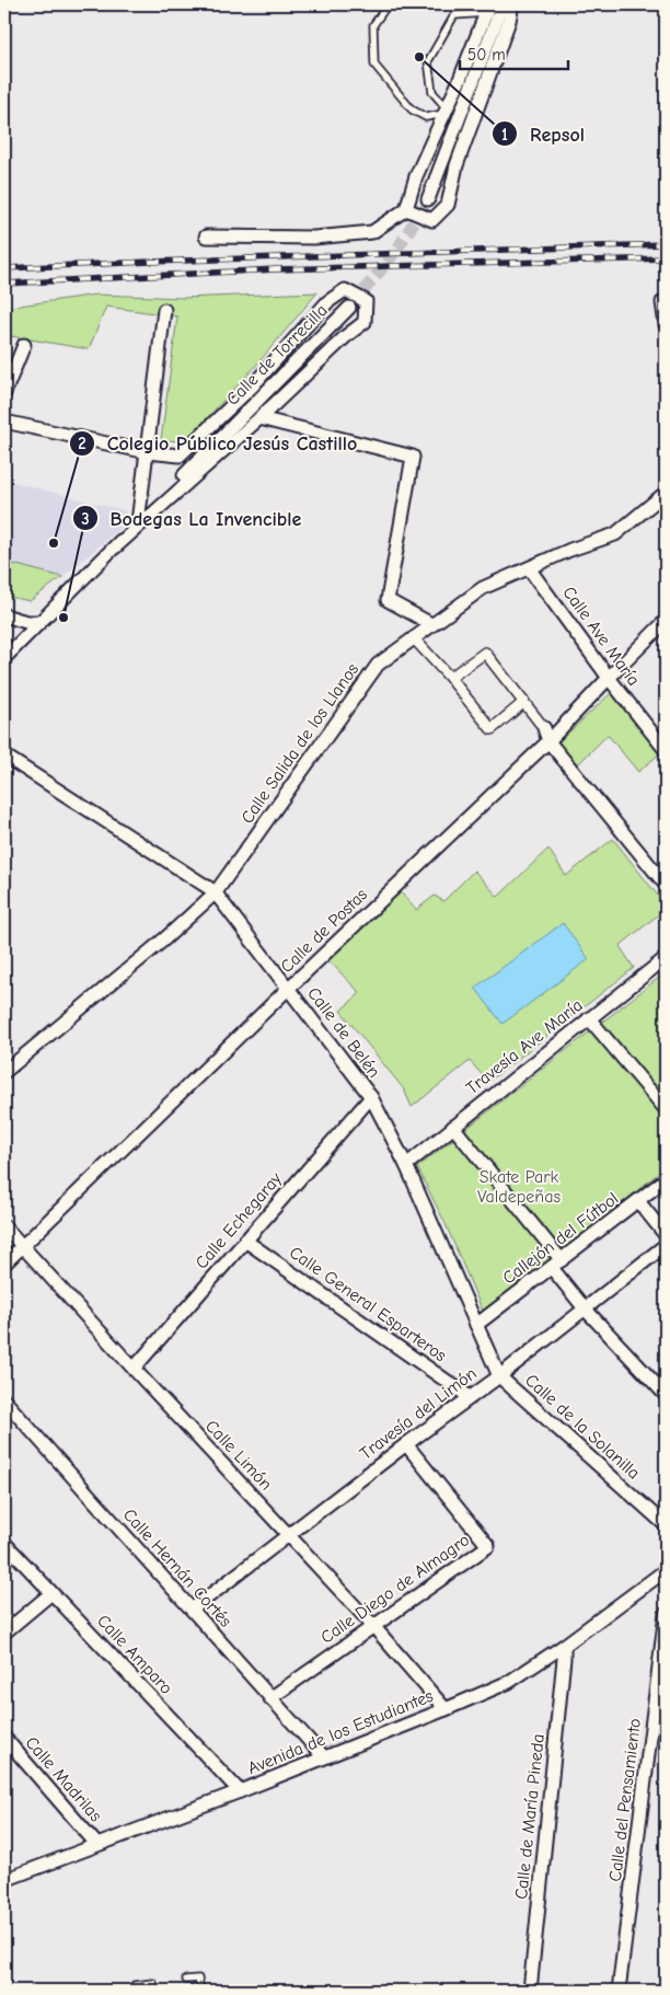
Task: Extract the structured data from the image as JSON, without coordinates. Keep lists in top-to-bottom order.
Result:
{
  "streets": {
    "street": [
      "Calle de Torrecilla",
      "Calle Ave María",
      "Calle Salida de los Llanos",
      "Calle de Postas",
      "Calle de Belén",
      "Travesía Ave María",
      "Calle Echegaray",
      "Callejón del Fútbol",
      "Calle General Esparteros",
      "Travesía del Limón",
      "Calle de la Solanilla",
      "Calle Limón",
      "Calle Hernán Cortés",
      "Calle Diego de Almagro",
      "Calle Amparo",
      "Avenida de los Estudiantes",
      "Calle Madrilas",
      "Calle del Pensamiento",
      "Calle de María Pineda"
    ]
  },
  "crossings": [
    ["Calle Ave María", "Calle Salida de los Llanos"],
    ["Calle Ave María", "Calle de Postas"],
    ["Calle Salida de los Llanos", "Calle de Belén"],
    ["Calle de Postas", "Calle de Belén"],
    ["Calle de Postas", "Calle Limón"],
    ["Calle de Belén", "Travesía Ave María"],
    ["Calle de Belén", "Calle Echegaray"],
    ["Calle de Belén", "Callejón del Fútbol"],
    ["Calle de Belén", "Travesía del Limón"],
    ["Calle de Belén", "Calle de la Solanilla"],
    ["Calle Echegaray", "Calle General Esparteros"],
    ["Calle Echegaray", "Calle Limón"],
    ["Calle General Esparteros", "Travesía del Limón"],
    ["Travesía del Limón", "Calle de la Solanilla"],
    ["Travesía del Limón", "Calle Limón"],
    ["Travesía del Limón", "Calle Hernán Cortés"],
    ["Travesía del Limón", "Calle Diego de Almagro"],
    ["Calle Limón", "Calle Diego de Almagro"],
    ["Calle Limón", "Avenida de los Estudiantes"],
    ["Calle Hernán Cortés", "Calle Diego de Almagro"],
    ["Calle Hernán Cortés", "Avenida de los Estudiantes"],
    ["Calle Amparo", "Avenida de los Estudiantes"],
    ["Avenida de los Estudiantes", "Calle Madrilas"],
    ["Avenida de los Estudiantes", "Calle de María Pineda"]
  ],
  "parks": ["Skate Park Valdepeñas"],
  "places": ["Repsol", "Colegio Público Jesús Castillo", "Bodegas La Invencible"],
  "scale_bar": "50 m"
}
